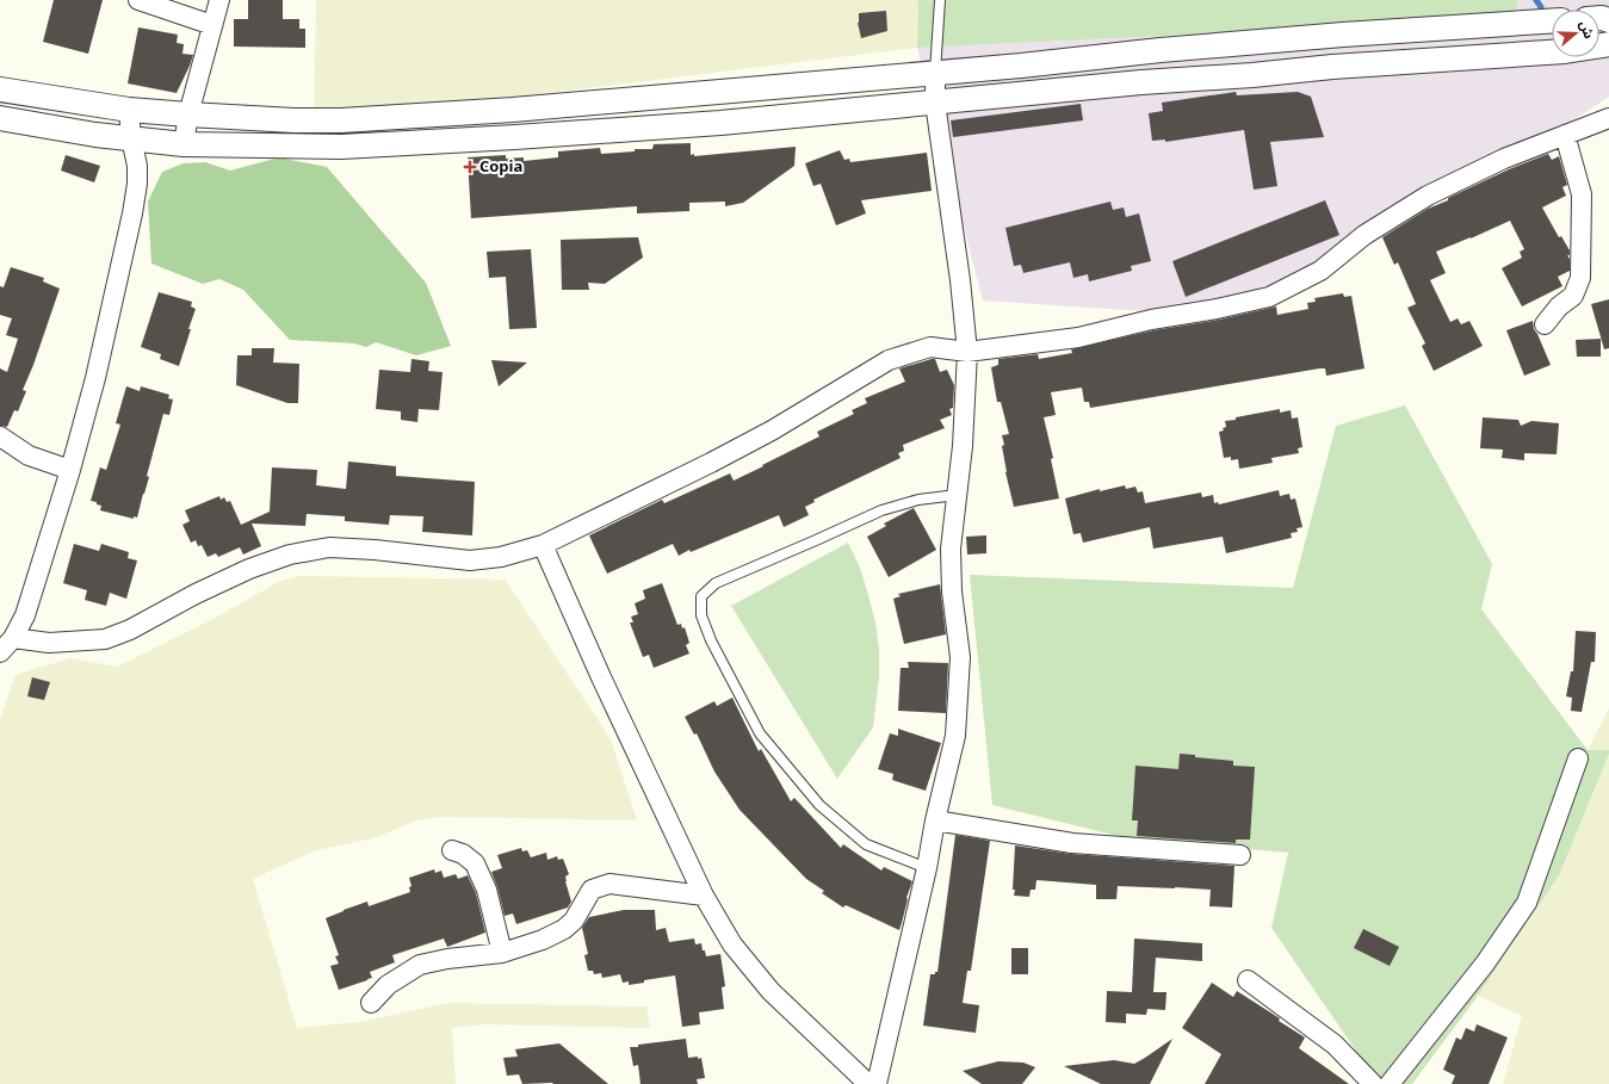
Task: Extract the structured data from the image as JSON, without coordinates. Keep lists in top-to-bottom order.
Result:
{
  "places": {
    "health": ["Copia"]
  },
  "north": "right"
}
